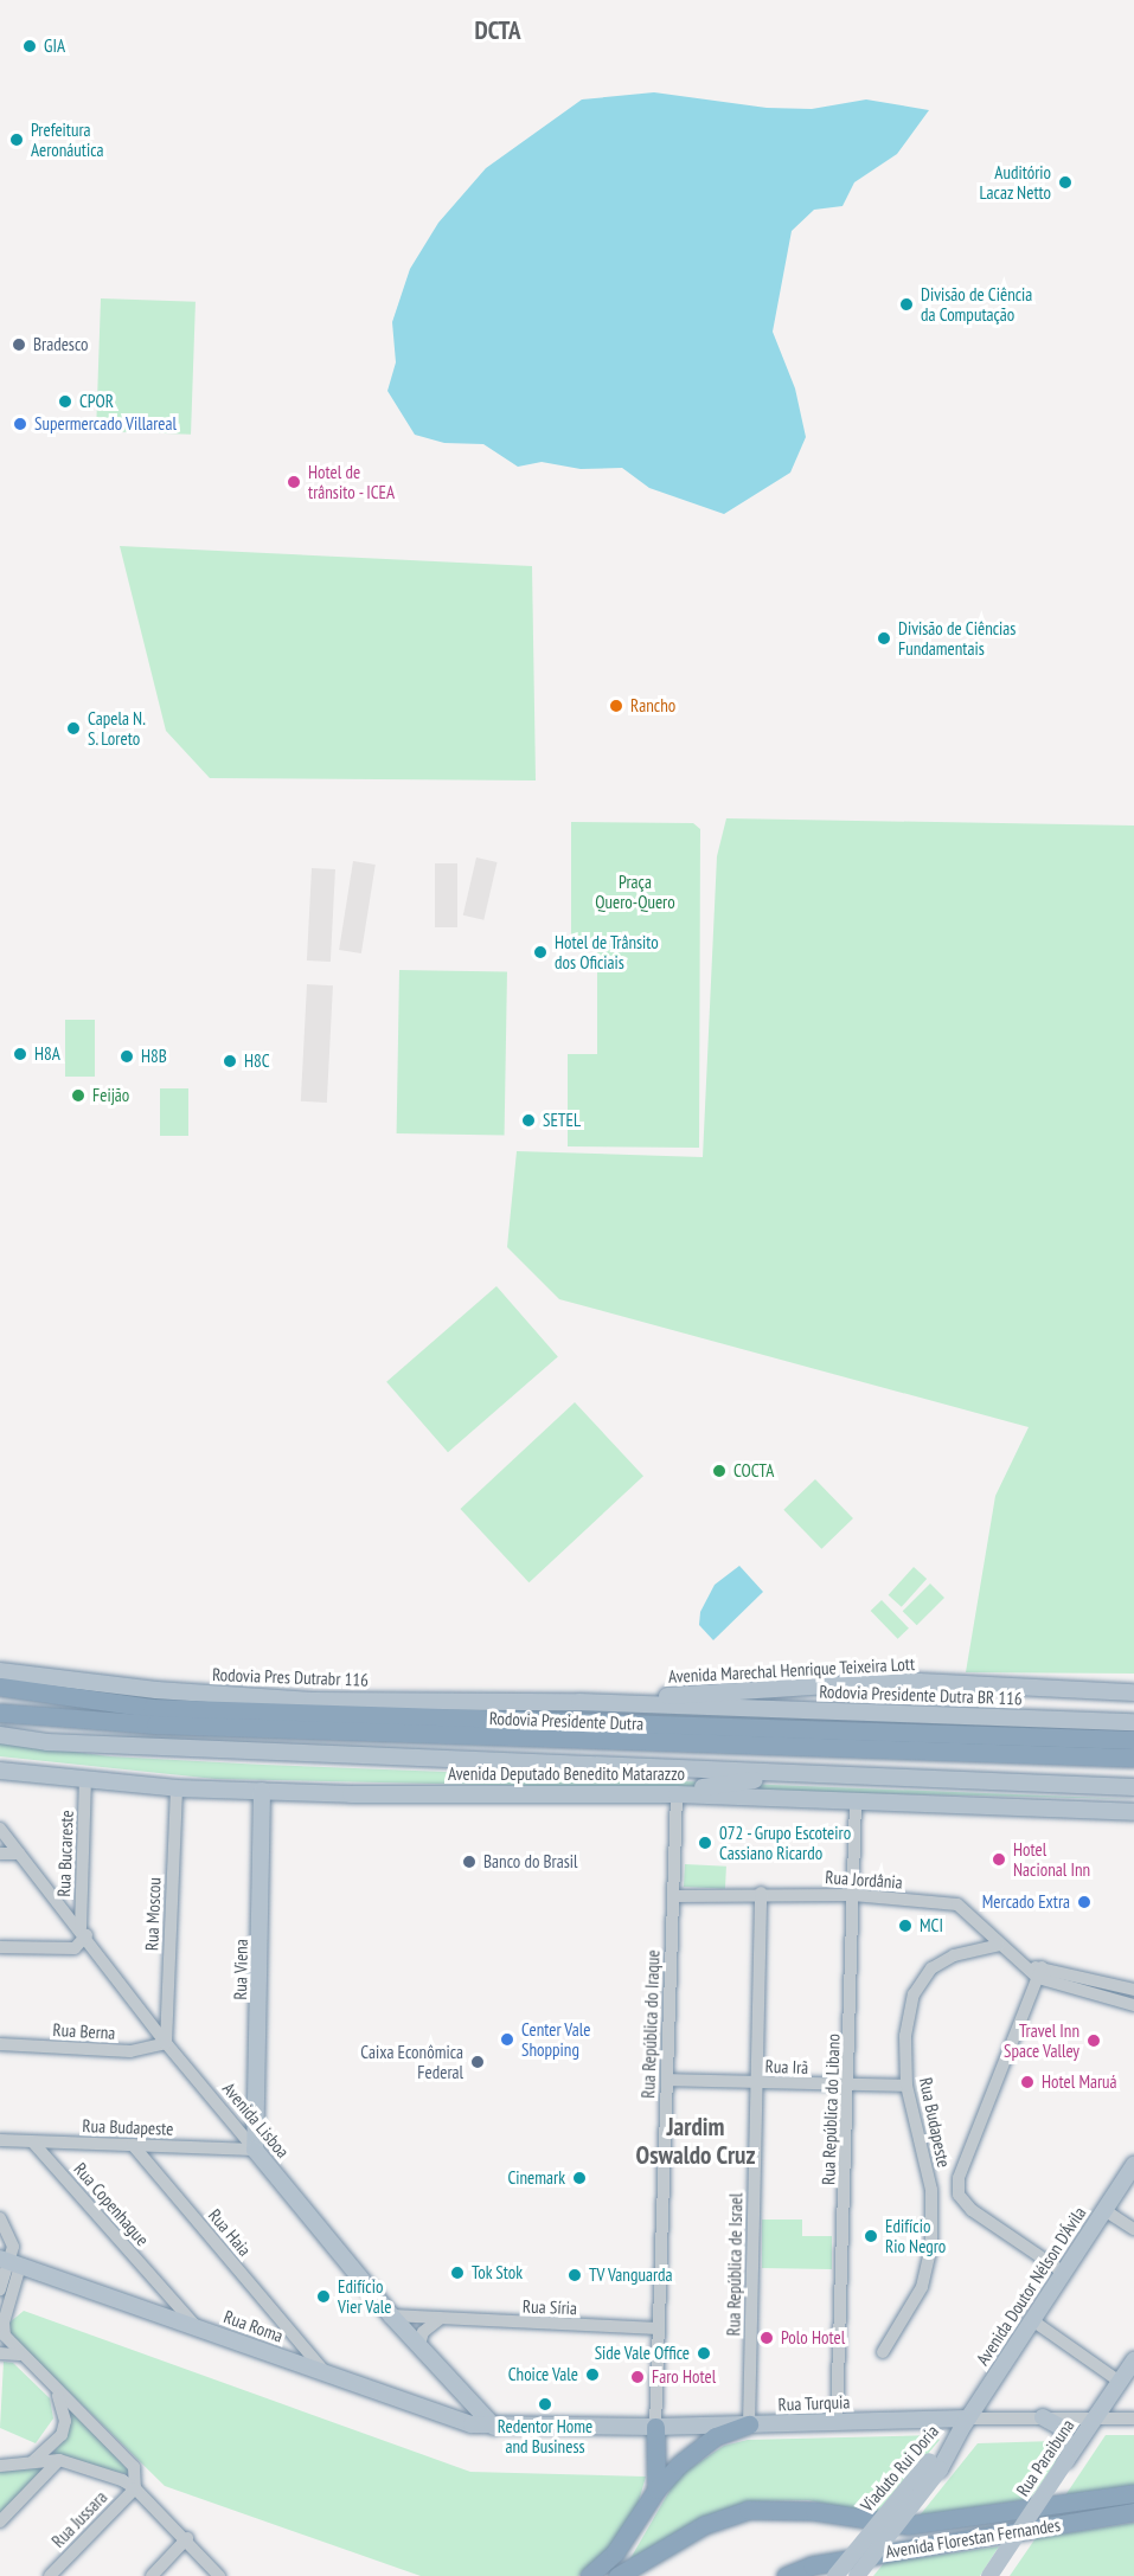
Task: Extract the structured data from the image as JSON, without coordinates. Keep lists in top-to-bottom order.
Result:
{
  "streets": {
    "highway": ["Rodovia Presidente Dutra", "Avenida Florestan Fernandes"],
    "main road": [
      "Avenida Marechal Henrique Teixeira Lott",
      "Rodovia Pres Dutrabr 116",
      "Rodovia Presidente Dutra BR 116",
      "Avenida Deputado Benedito Matarazzo",
      "Rua Viena",
      "Avenida Lisboa",
      "Avenida Doutor Nélson D'Ávila",
      "Rua Roma",
      "Rua Turquia",
      "Rua Paraibuna",
      "Viaduto Rui Doria"
    ],
    "street": [
      "Rua Bucareste",
      "Rua Jordânia",
      "Rua Moscou",
      "Rua República do Iraque",
      "Rua Berna",
      "Rua Irã",
      "Rua República do Libano",
      "Rua Budapeste",
      "Rua Copenhague",
      "Rua Haia",
      "Rua República de Israel",
      "Rua Síria",
      "Rua Jussara"
    ]
  },
  "crossings": [
    ["Avenida Marechal Henrique Teixeira Lott", "Rodovia Pres Dutrabr 116"],
    ["Avenida Marechal Henrique Teixeira Lott", "Rodovia Presidente Dutra BR 116"],
    ["Rodovia Pres Dutrabr 116", "Rodovia Presidente Dutra BR 116"],
    ["Avenida Deputado Benedito Matarazzo", "Rua Bucareste"],
    ["Avenida Deputado Benedito Matarazzo", "Rua Moscou"],
    ["Avenida Deputado Benedito Matarazzo", "Rua Viena"],
    ["Avenida Deputado Benedito Matarazzo", "Rua República do Iraque"],
    ["Avenida Deputado Benedito Matarazzo", "Rua República do Libano"],
    ["Rua Bucareste", "Avenida Lisboa"],
    ["Rua Jordânia", "Rua República do Iraque"],
    ["Rua Jordânia", "Rua República do Libano"],
    ["Rua Jordânia", "Rua Budapeste"],
    ["Rua Jordânia", "Rua República de Israel"],
    ["Rua Moscou", "Rua Berna"],
    ["Rua Moscou", "Avenida Lisboa"],
    ["Rua Viena", "Avenida Lisboa"],
    ["Rua Viena", "Rua Budapeste"],
    ["Rua República do Iraque", "Rua Irã"],
    ["Rua República do Iraque", "Rua Síria"],
    ["Rua República do Iraque", "Rua Turquia"],
    ["Rua Berna", "Avenida Lisboa"],
    ["Rua Irã", "Rua República do Libano"],
    ["Rua Irã", "Rua Budapeste"],
    ["Rua Irã", "Rua República de Israel"],
    ["Rua República do Libano", "Rua Turquia"],
    ["Avenida Lisboa", "Rua Budapeste"],
    ["Avenida Lisboa", "Rua Síria"],
    ["Avenida Lisboa", "Rua Roma"],
    ["Avenida Lisboa", "Rua Turquia"],
    ["Rua Budapeste", "Rua Copenhague"],
    ["Rua Budapeste", "Rua Haia"],
    ["Rua Copenhague", "Rua Roma"],
    ["Rua Haia", "Rua Roma"],
    ["Rua República de Israel", "Rua Turquia"],
    ["Avenida Doutor Nélson D'Ávila", "Rua Turquia"],
    ["Avenida Doutor Nélson D'Ávila", "Viaduto Rui Doria"],
    ["Rua Roma", "Rua Turquia"],
    ["Rua Turquia", "Rua Paraibuna"],
    ["Rua Turquia", "Viaduto Rui Doria"]
  ],
  "districts": ["DCTA", "Jardim Oswaldo Cruz"],
  "parks": ["Praça Quero-Quero"],
  "places": [
    "GIA",
    "Prefeitura Aeronáutica",
    "Auditório Lacaz Netto",
    "Divisão de Ciência da Computação",
    "Bradesco",
    "CPOR",
    "Supermercado Villareal",
    "Hotel de trânsito - ICEA",
    "Divisão de Ciências Fundamentais",
    "Rancho",
    "Capela N. S. Loreto",
    "Hotel de Trânsito dos Oficiais",
    "H8A",
    "H8B",
    "H8C",
    "Feijão",
    "SETEL",
    "COCTA",
    "072 - Grupo Escoteiro Cassiano Ricardo",
    "Hotel Nacional Inn",
    "Banco do Brasil",
    "Mercado Extra",
    "MCI",
    "Center Vale Shopping",
    "Travel Inn Space Valley",
    "Caixa Econômica Federal",
    "Hotel Maruá",
    "Cinemark",
    "Edifício Rio Negro",
    "Tok Stok",
    "TV Vanguarda",
    "Edifício Vier Vale",
    "Polo Hotel",
    "Side Vale Office",
    "Choice Vale",
    "Faro Hotel",
    "Redentor Home and Business"
  ]
}
